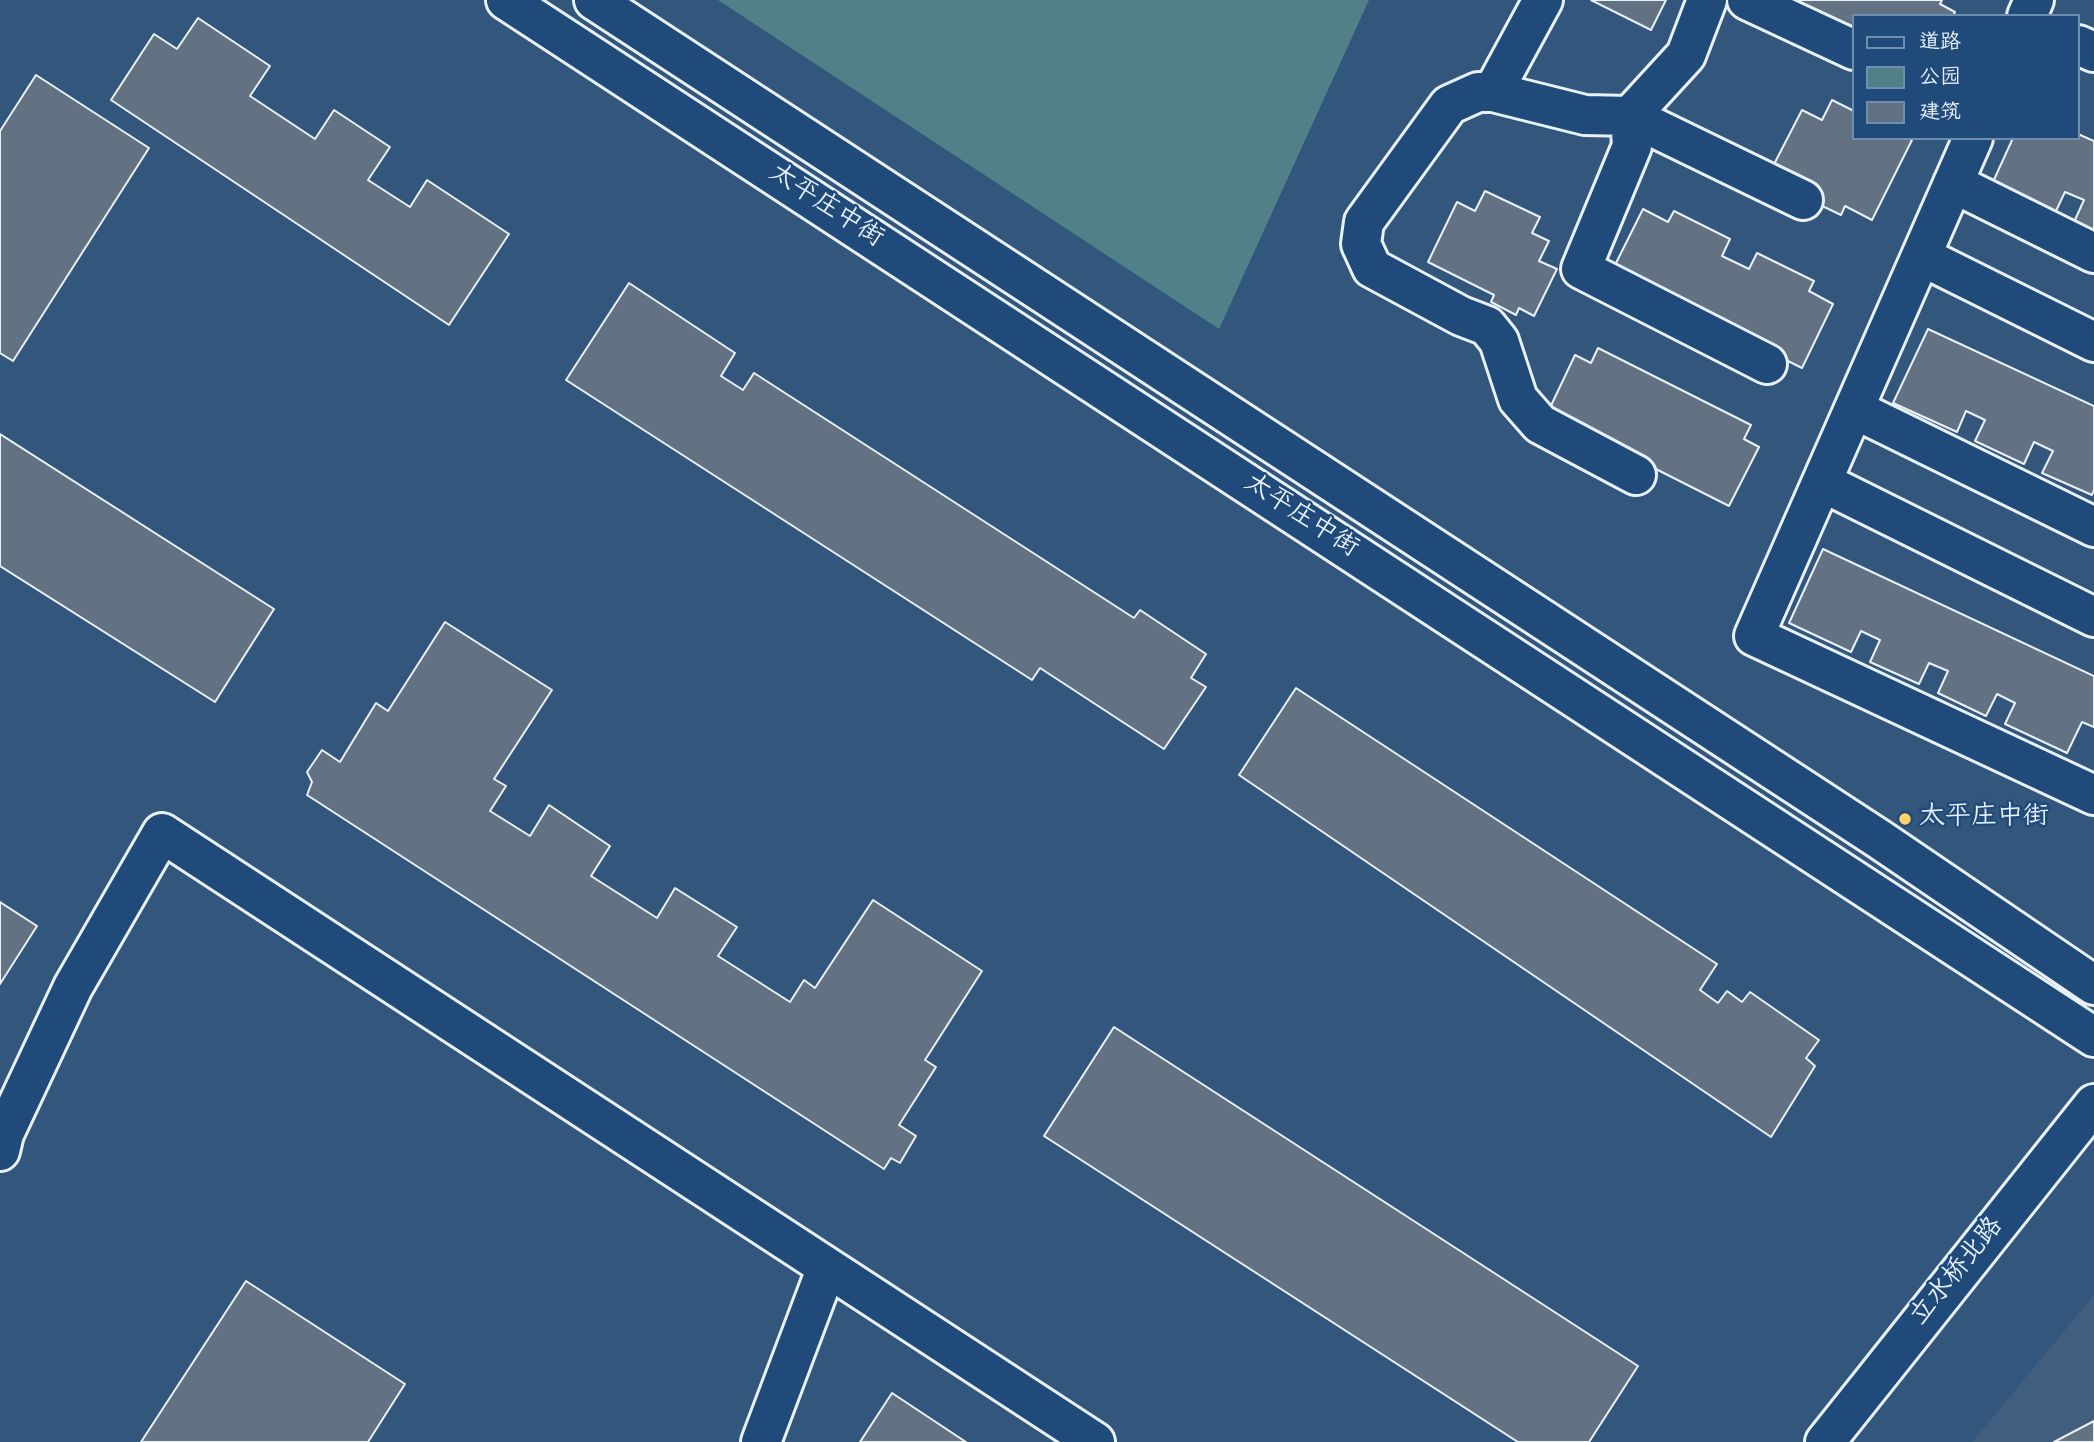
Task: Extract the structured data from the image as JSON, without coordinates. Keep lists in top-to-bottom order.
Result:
{
  "streets": {
    "main road": ["太平庄中街", "立水桥北路"]
  },
  "places": ["太平庄中街"],
  "legend": ["道路", "公园", "建筑"]
}
